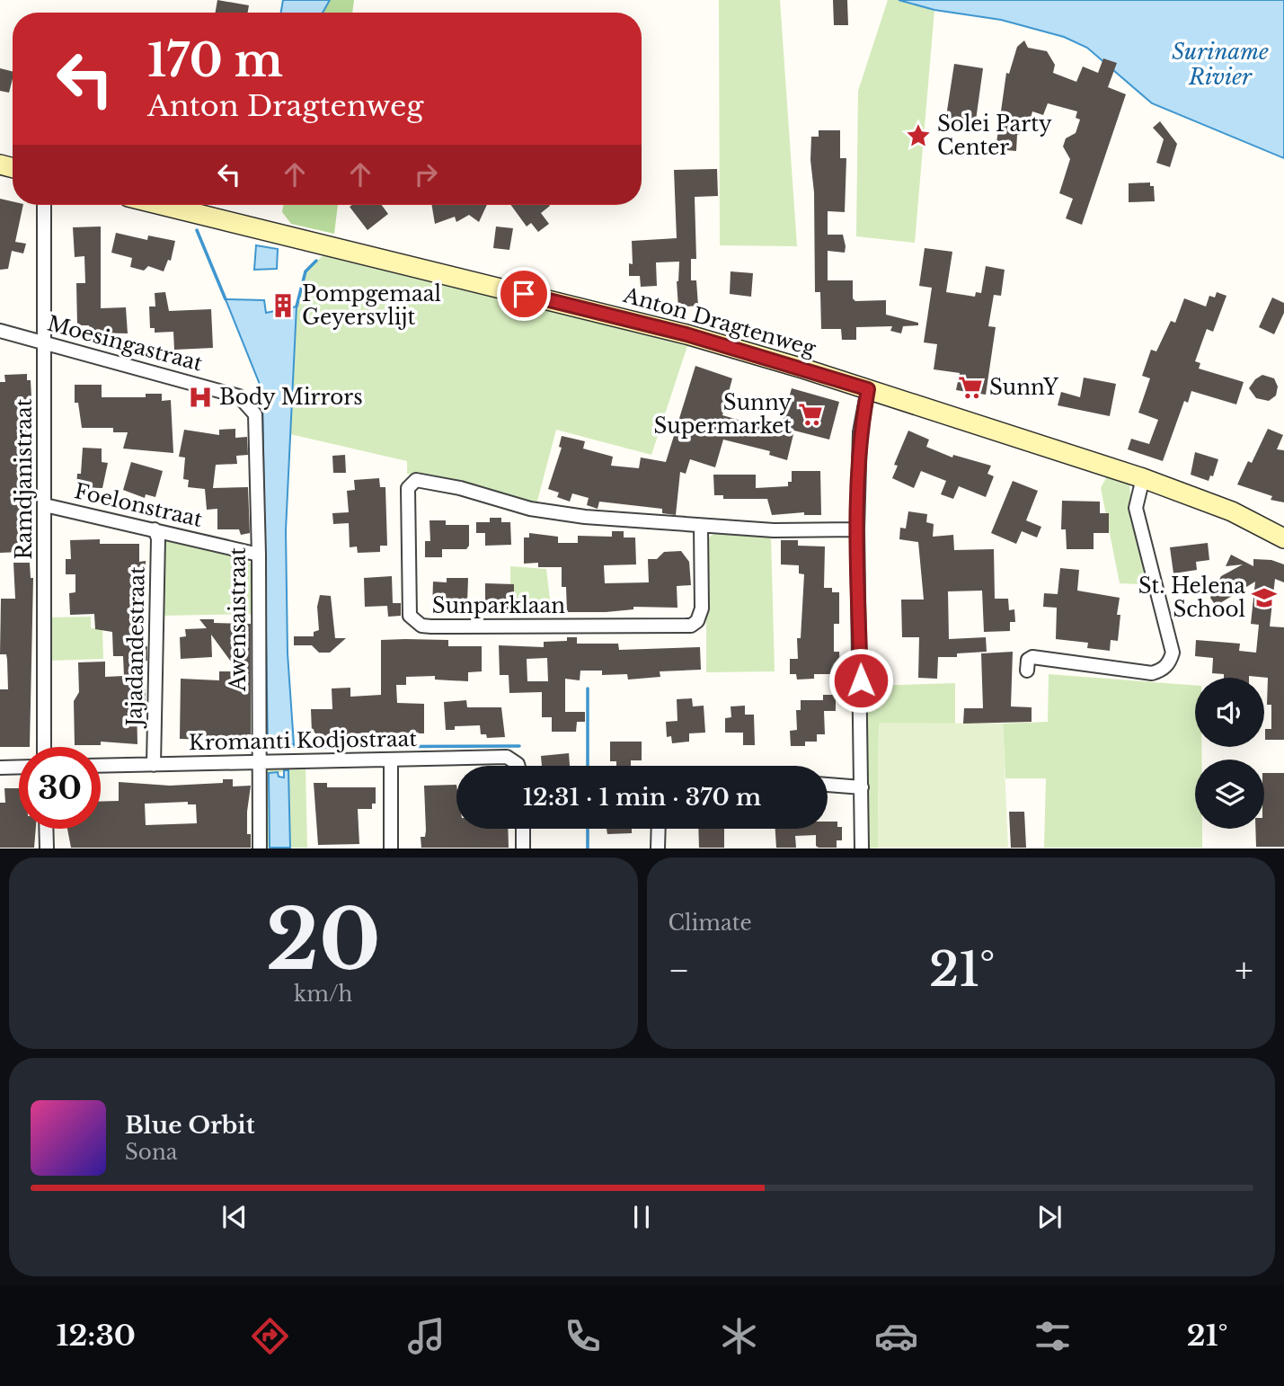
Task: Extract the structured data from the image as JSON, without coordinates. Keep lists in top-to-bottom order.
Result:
{
  "streets": {
    "main road": ["Anton Dragtenweg"],
    "street": [
      "Moesingastraat",
      "Ramdjanistraat",
      "Foelonstraat",
      "Sunparklaan",
      "Awensaistraat",
      "Jajadandestraat",
      "Kromanti Kodjostraat"
    ]
  },
  "crossings": [
    ["Moesingastraat", "Ramdjanistraat"],
    ["Moesingastraat", "Awensaistraat"],
    ["Ramdjanistraat", "Foelonstraat"],
    ["Foelonstraat", "Awensaistraat"],
    ["Foelonstraat", "Jajadandestraat"],
    ["Awensaistraat", "Kromanti Kodjostraat"],
    ["Jajadandestraat", "Kromanti Kodjostraat"]
  ],
  "water": ["Suriname Rivier"],
  "places": {
    "place": ["Solei Party Center"],
    "building": ["Pompgemaal Geyersvlijt"],
    "supermarket": ["SunnY", "Sunny Supermarket"],
    "hospital": ["Body Mirrors"],
    "school or university": ["St. Helena School"]
  },
  "page": {
    "turn": ["170 m", "Anton Dragtenweg"],
    "limit": "30",
    "trip": "12:31 · 1 min · 370 m",
    "tile": [
      ["20", "km/h"],
      "Climate"
    ],
    "heat": ["−", "21°", "+"],
    "song": ["Blue Orbit", "Sona"],
    "tabs": ["12:30", "21°"]
  }
}
